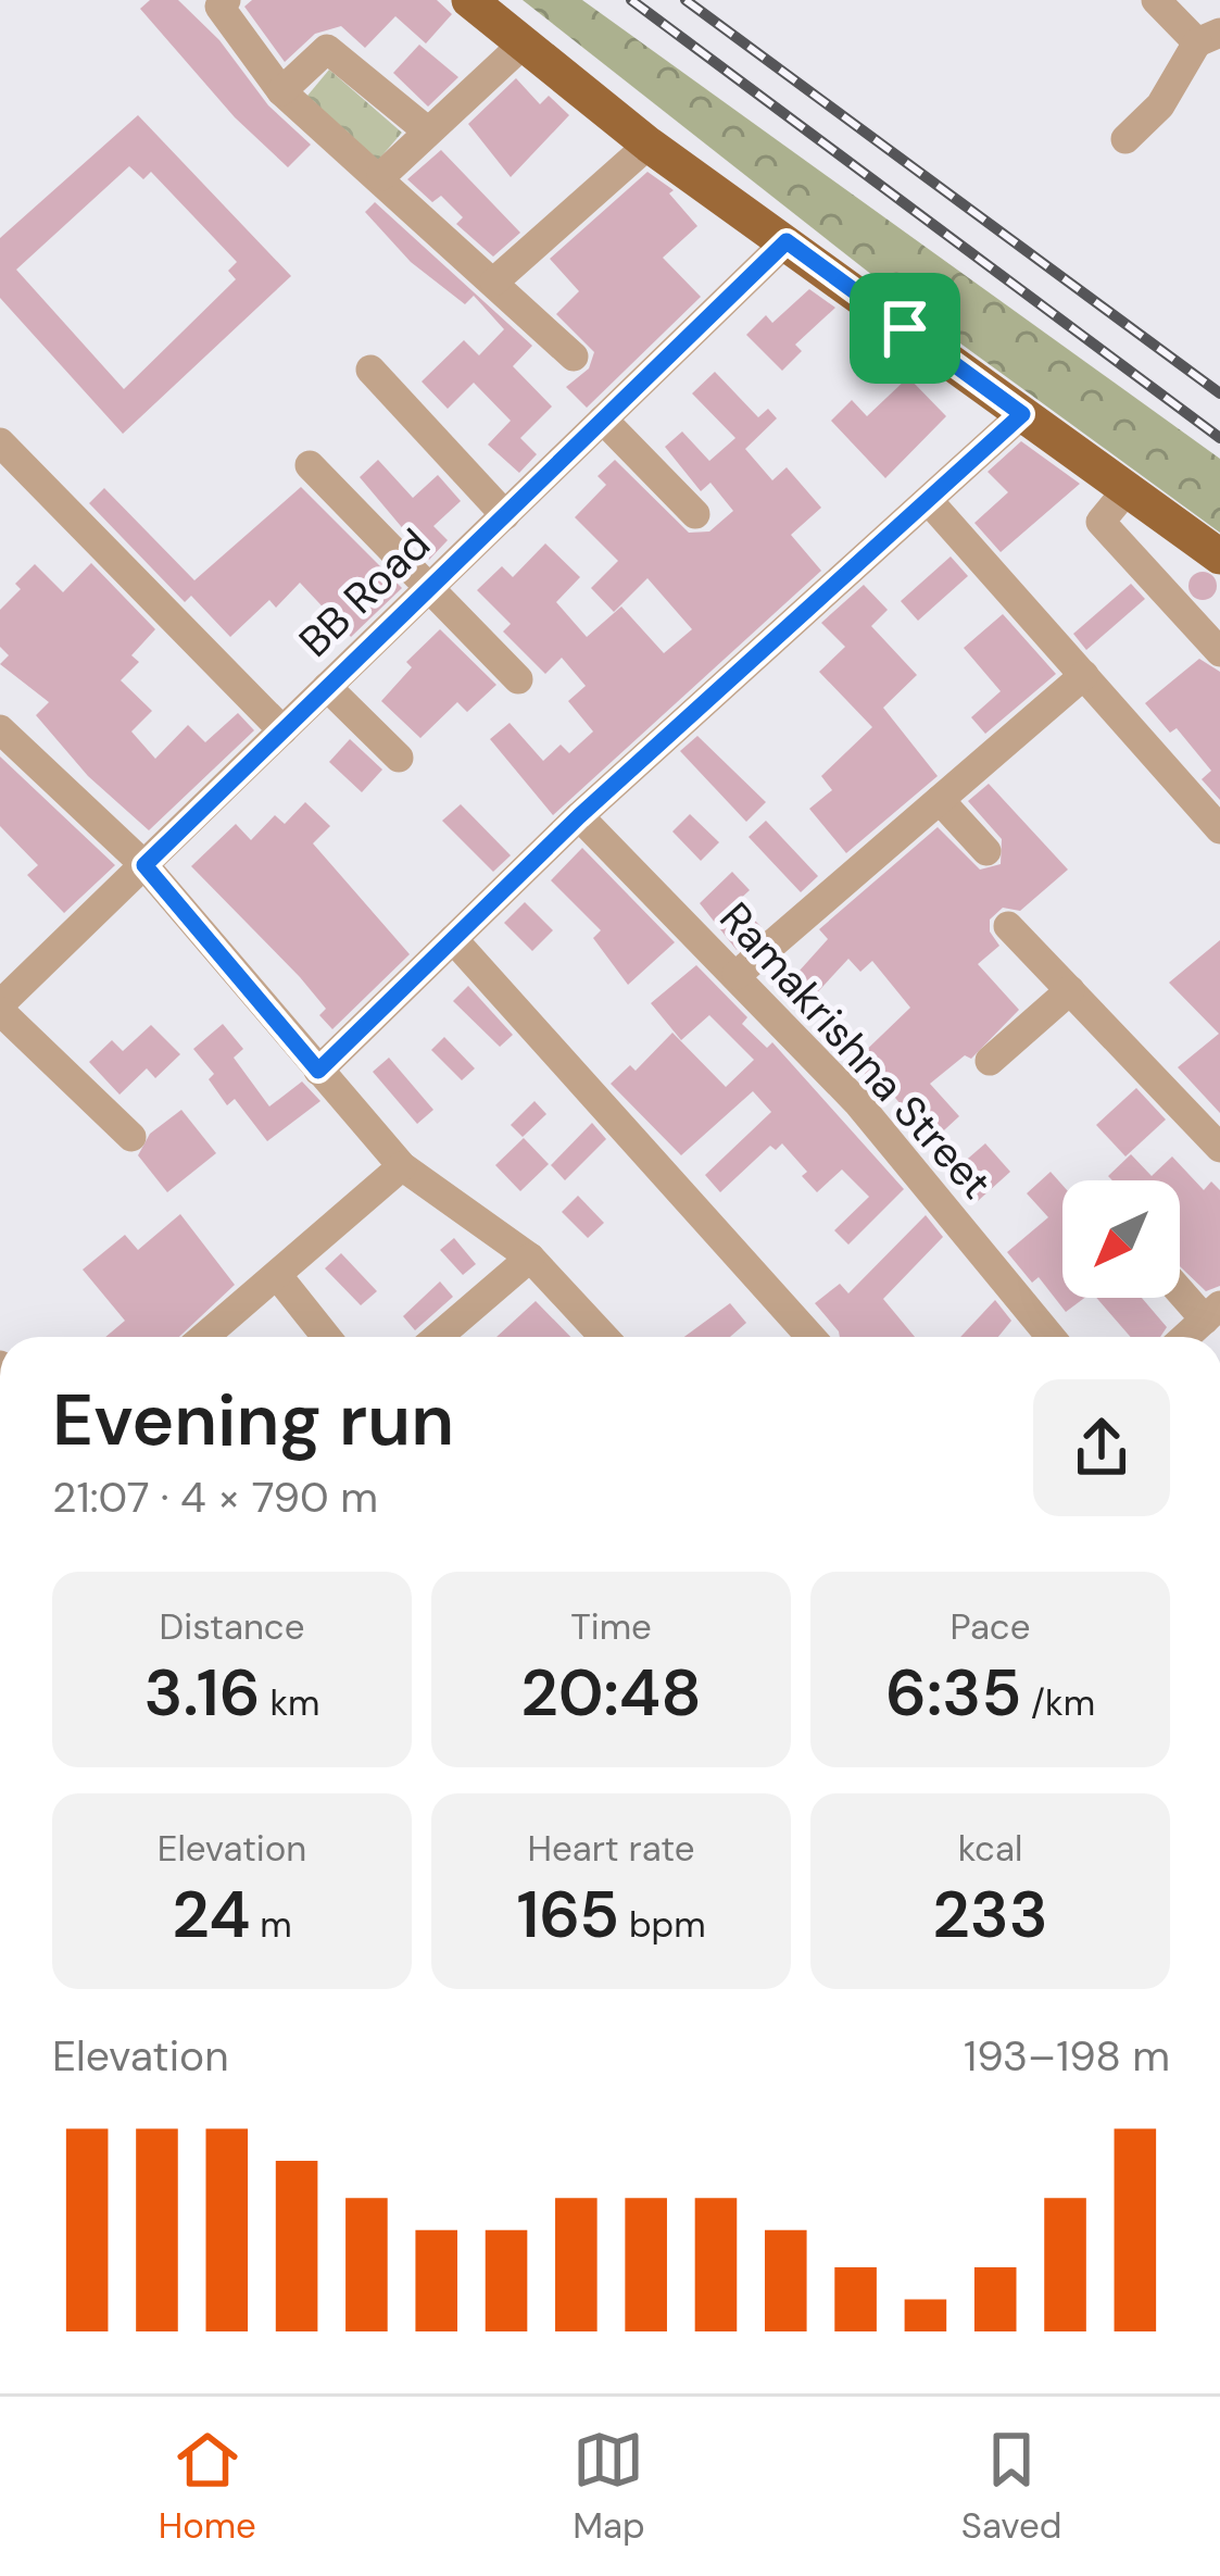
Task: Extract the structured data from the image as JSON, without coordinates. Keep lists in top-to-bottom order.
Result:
{
  "streets": {
    "street": ["BB Road", "Ramakrishna Street"]
  },
  "north": "bottom left",
  "page": {
    "heading": ["Evening run", "21:07 · 4 × 790 m"],
    "stats": [
      ["Distance", "3.16 km"],
      ["Time", "20:48"],
      ["Pace", "6:35 /km"],
      ["Elevation", "24 m"],
      ["Heart rate", "165 bpm"],
      ["kcal", "233"]
    ],
    "chart": ["Elevation", "193–198 m"],
    "tabs": ["Home", "Map", "Saved"]
  }
}
